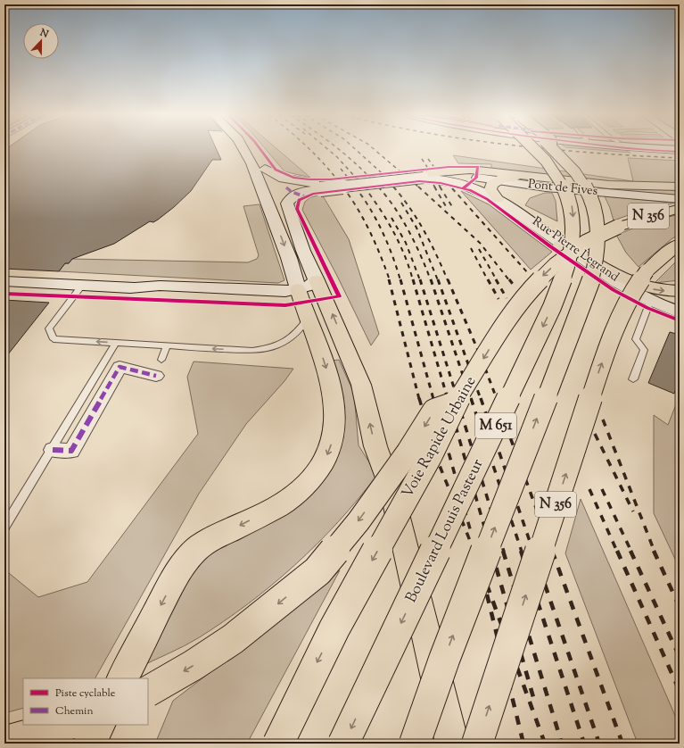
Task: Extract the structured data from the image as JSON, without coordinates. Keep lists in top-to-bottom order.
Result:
{
  "streets": {
    "main road": [
      "Pont de Fives",
      "N 356",
      "Rue Pierre Legrand",
      "M 651",
      "Voie Rapide Urbaine",
      "Boulevard Louis Pasteur"
    ]
  },
  "crossings": [
    ["Pont de Fives", "Rue Pierre Legrand"]
  ],
  "legend": ["Piste cyclable", "Chemin"],
  "north": "top"
}
